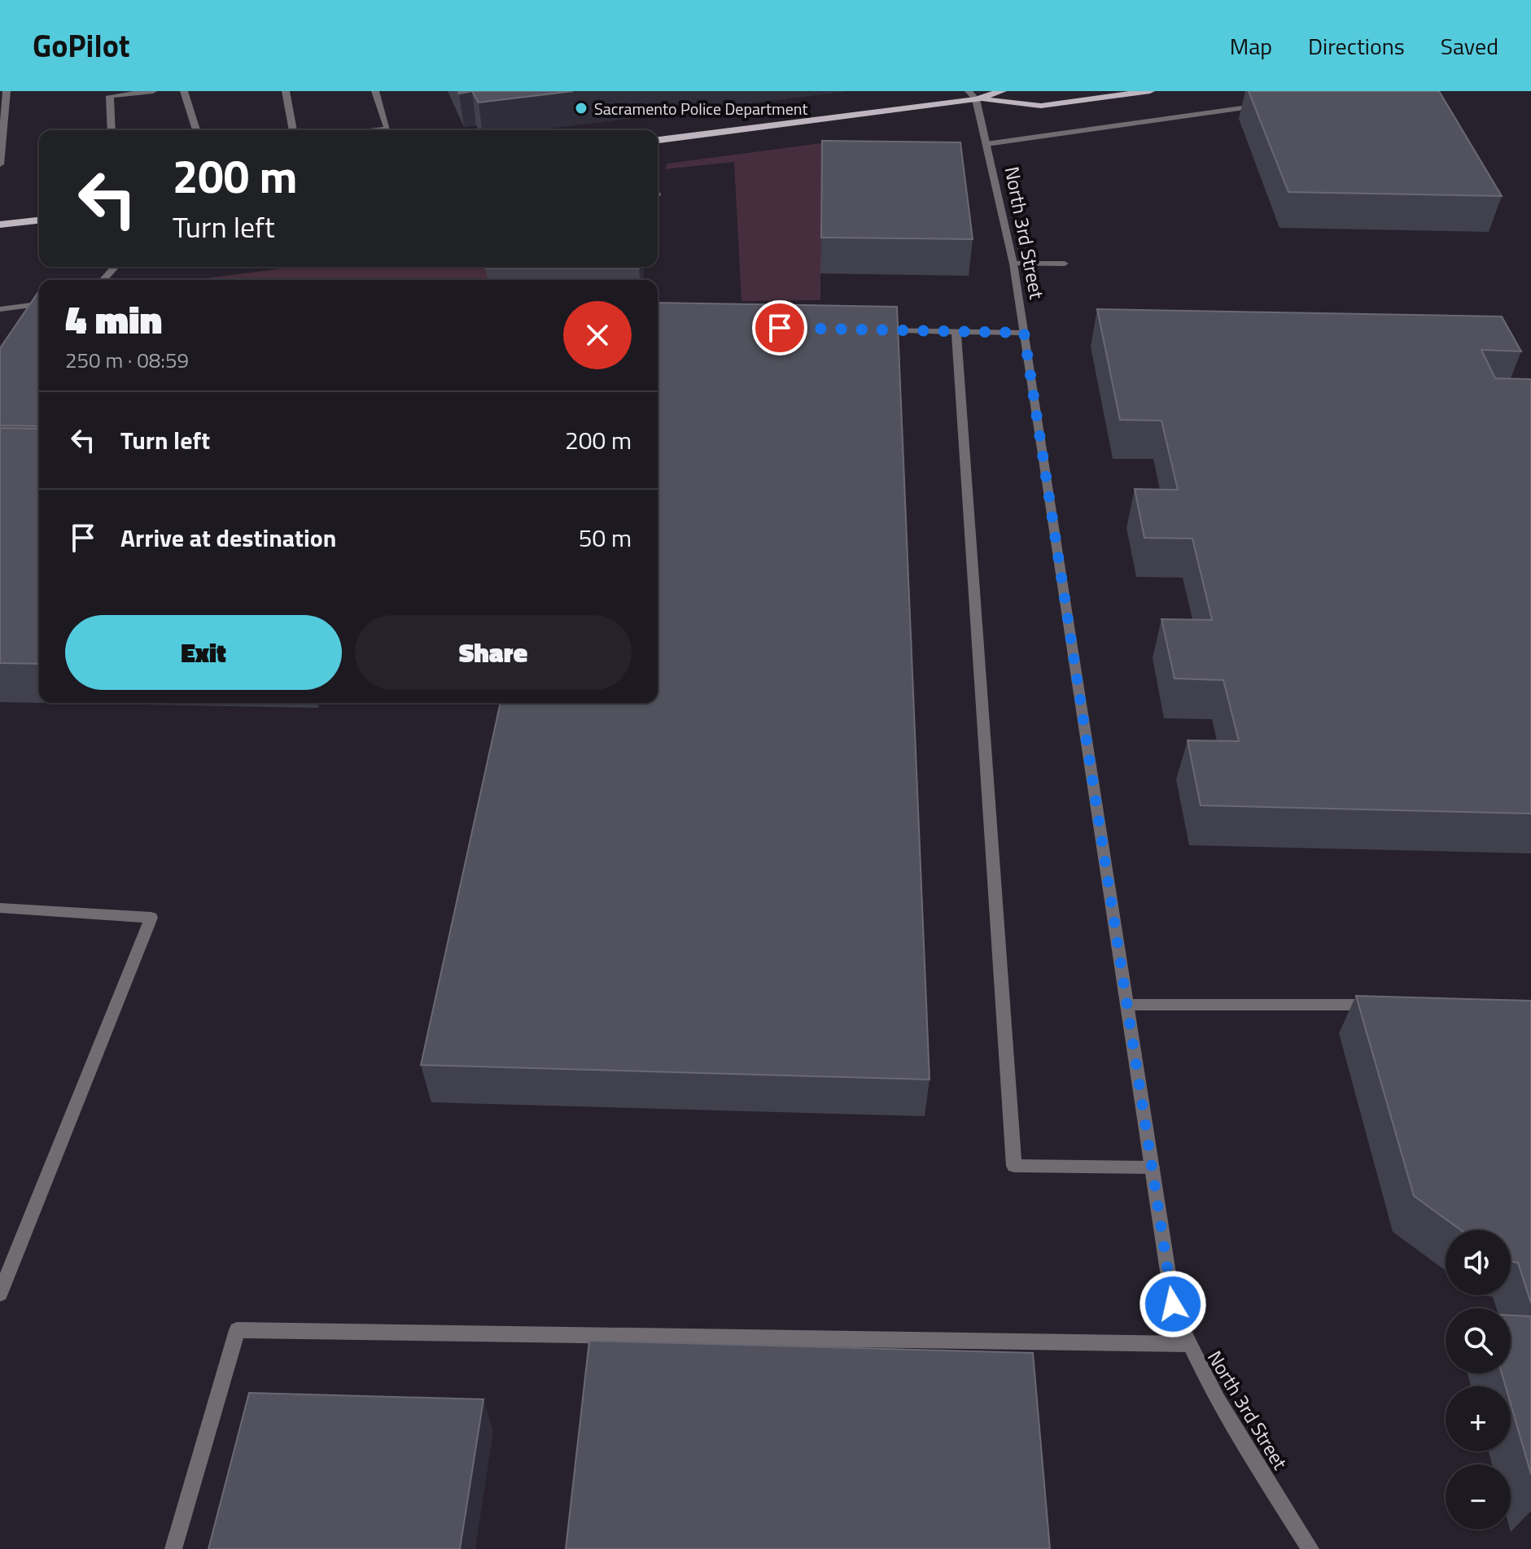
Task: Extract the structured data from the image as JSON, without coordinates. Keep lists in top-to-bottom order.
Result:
{
  "streets": {
    "street": ["North 3rd Street"]
  },
  "places": ["Sacramento Police Department"],
  "page": {
    "header": "GoPilot",
    "nav": ["Map", "Directions", "Saved"],
    "turn": ["200 m", "Turn left"],
    "heading": ["4 min", "250 m · 08:59"],
    "list": [
      {
        "name": "Turn left",
        "value": "200 m"
      },
      {
        "name": "Arrive at destination",
        "value": "50 m"
      }
    ],
    "buttons": ["Exit", "Share"],
    "map_buttons": ["+", "−"]
  }
}
